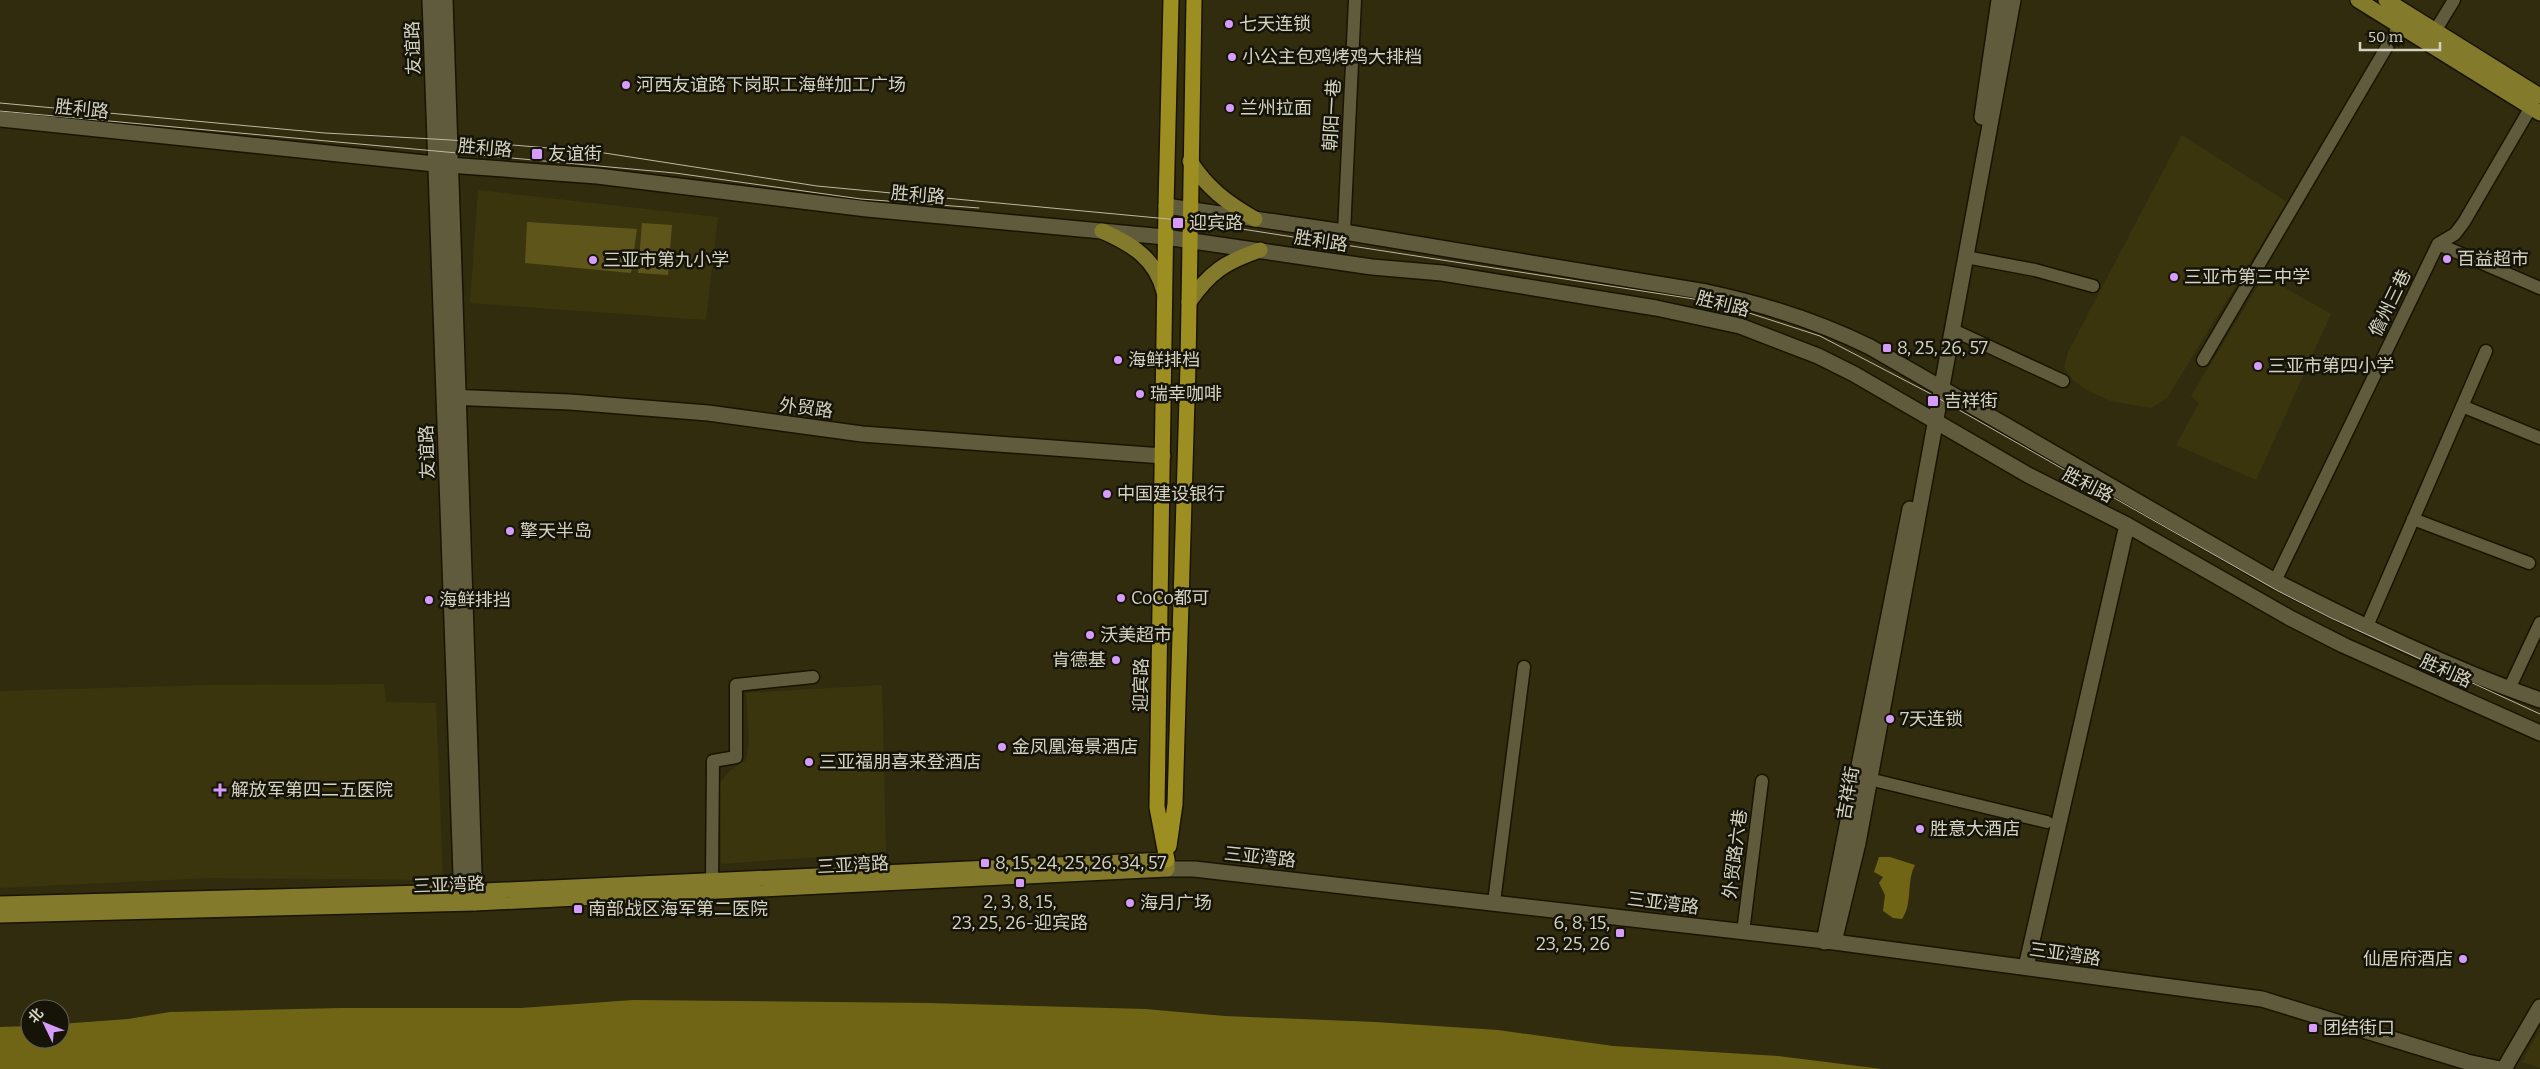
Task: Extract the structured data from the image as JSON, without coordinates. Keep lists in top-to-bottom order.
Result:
{
  "streets": {
    "highway": ["迎宾路"],
    "main road": [
      "友谊路",
      "胜利路",
      "外贸路",
      "吉祥街",
      "三亚湾路"
    ],
    "street": ["朝阳一巷", "儋州三巷", "外贸路六巷"]
  },
  "crossings": [
    ["友谊路", "胜利路"],
    ["友谊路", "外贸路"],
    ["友谊路", "三亚湾路"],
    ["胜利路", "朝阳一巷"],
    ["胜利路", "儋州三巷"],
    ["胜利路", "迎宾路"],
    ["胜利路", "吉祥街"],
    ["外贸路", "迎宾路"],
    ["迎宾路", "三亚湾路"],
    ["吉祥街", "三亚湾路"],
    ["外贸路六巷", "三亚湾路"]
  ],
  "places": {
    "other": [
      "七天连锁",
      "小公主包鸡烤鸡大排档",
      "河西友谊路下岗职工海鲜加工广场",
      "兰州拉面",
      "百益超市",
      "三亚市第九小学",
      "三亚市第三中学",
      "海鲜排档",
      "三亚市第四小学",
      "瑞幸咖啡",
      "中国建设银行",
      "擎天半岛",
      "CoCo都可",
      "海鲜排挡",
      "沃美超市",
      "肯德基",
      "7天连锁",
      "金凤凰海景酒店",
      "三亚福朋喜来登酒店",
      "胜意大酒店",
      "海月广场",
      "仙居府酒店"
    ],
    "transit": [
      "友谊街",
      "迎宾路",
      "8, 25, 26, 57",
      "吉祥街",
      "8, 15, 24, 25, 26, 34, 57",
      "2, 3, 8, 15, 23, 25, 26-迎宾路",
      "南部战区海军第二医院",
      "6, 8, 15, 23, 25, 26",
      "团结街口"
    ],
    "health": ["解放军第四二五医院"]
  },
  "scale_bar": "50 m",
  "north": "top left"
}
